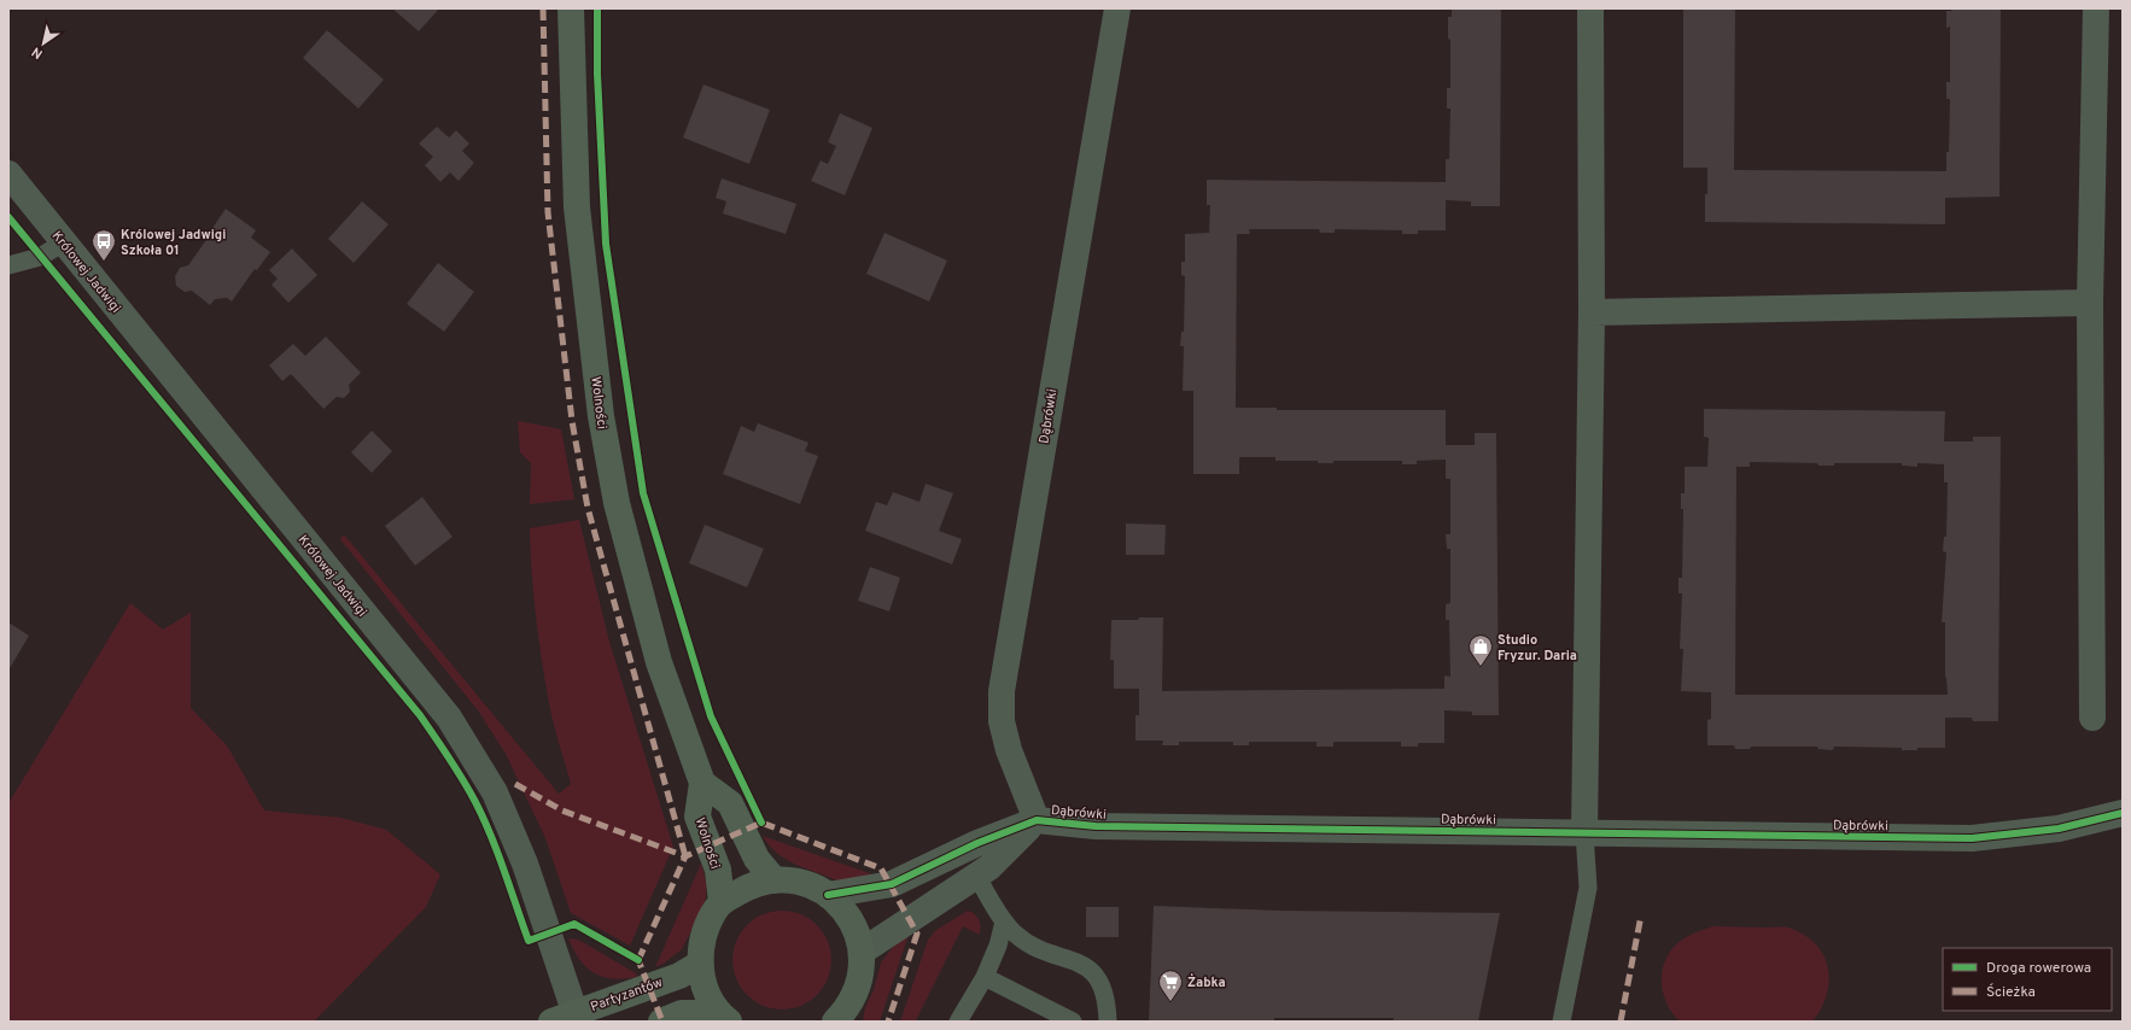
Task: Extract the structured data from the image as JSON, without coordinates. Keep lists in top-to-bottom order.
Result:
{
  "streets": {
    "main road": ["Wolności", "Partyzantów"],
    "street": ["Królowej Jadwigi", "Dąbrówki"]
  },
  "crossings": [
    ["Królowej Jadwigi", "Partyzantów"]
  ],
  "places": {
    "bus stop": ["Królowej Jadwigi Szkoła 01"],
    "shop": ["Studio Fryzur. Daria"],
    "supermarket": ["Żabka"]
  },
  "legend": ["Droga rowerowa", "Ścieżka"],
  "north": "bottom left"
}
